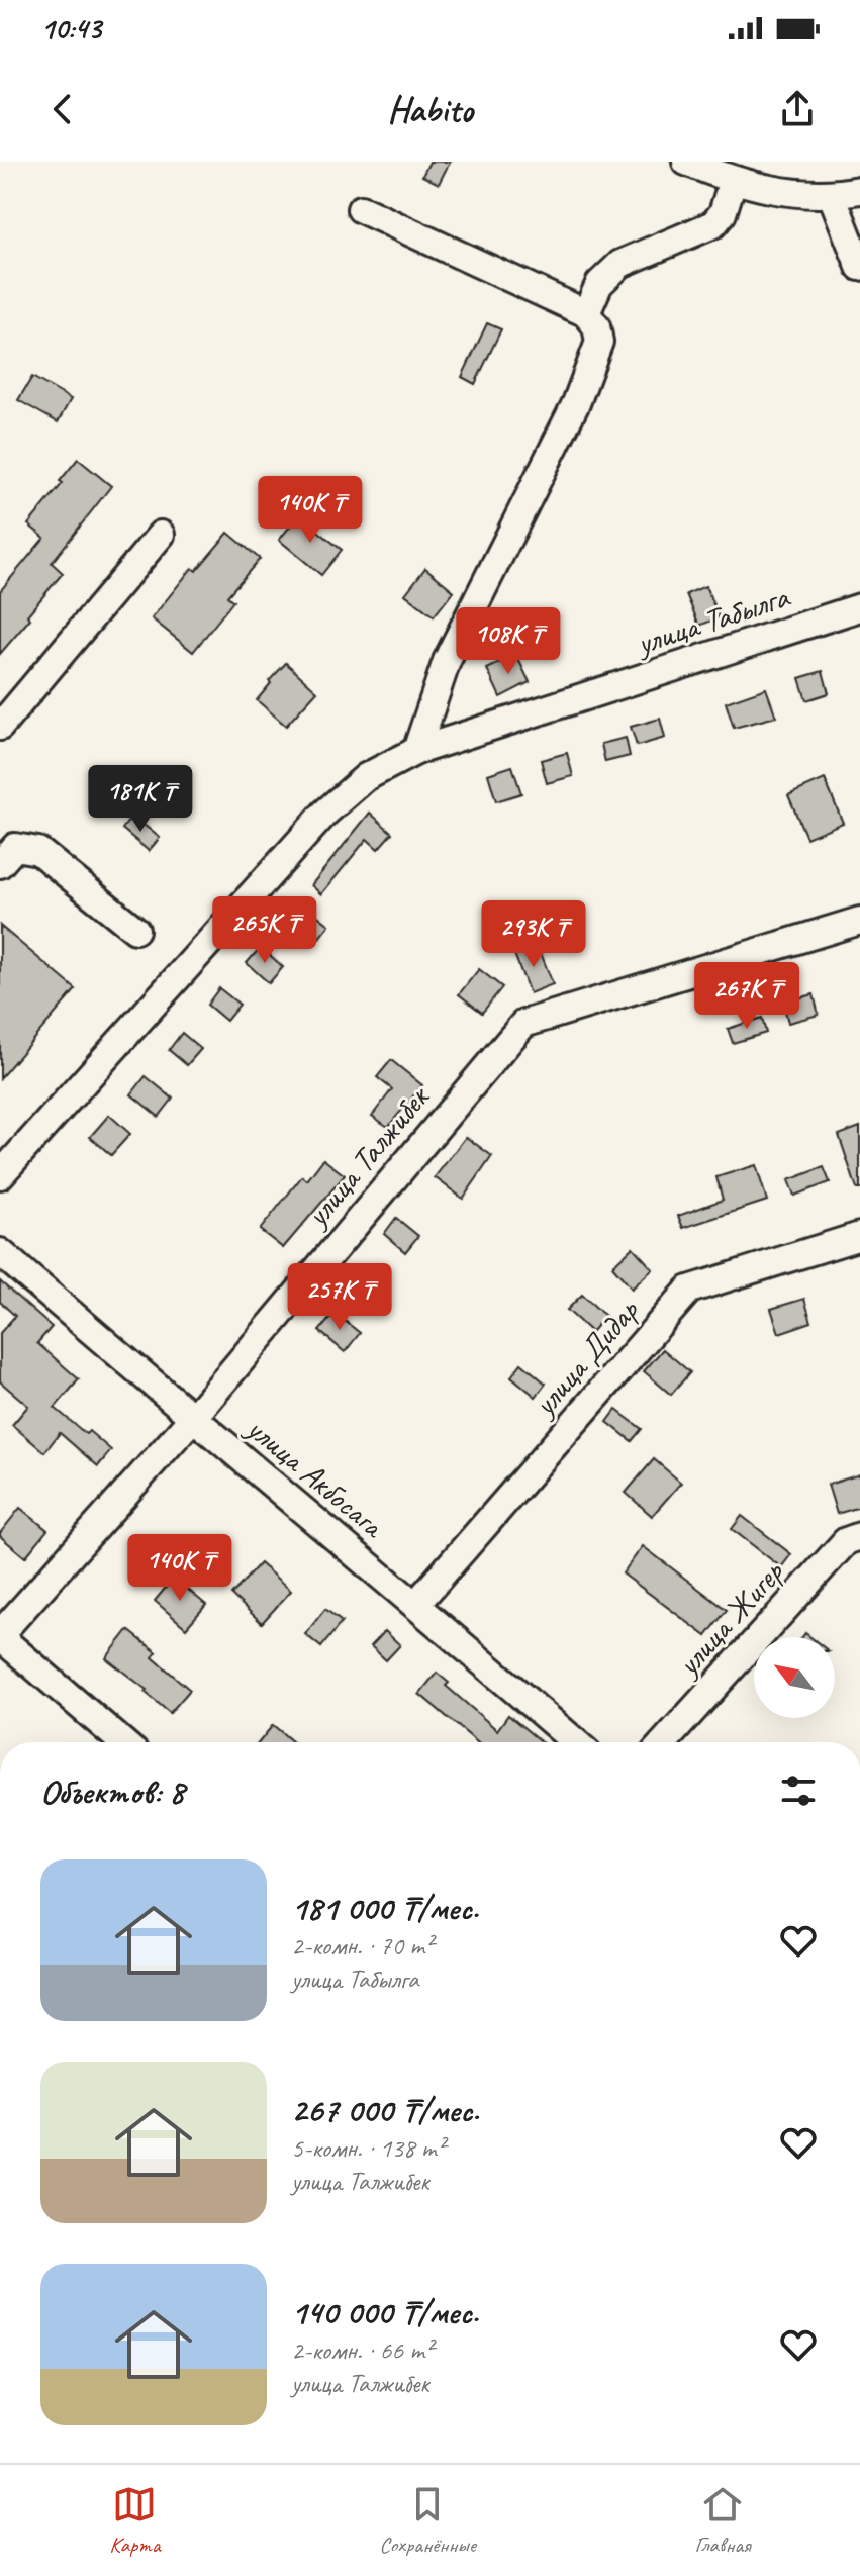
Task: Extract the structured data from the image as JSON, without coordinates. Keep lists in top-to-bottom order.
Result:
{
  "streets": {
    "street": [
      "улица Табылга",
      "улица Талжибек",
      "улица Дидар",
      "улица Акбосага",
      "улица Жигер"
    ]
  },
  "crossings": [
    ["улица Талжибек", "улица Акбосага"],
    ["улица Дидар", "улица Акбосага"]
  ],
  "north": "top left",
  "page": {
    "status": "10:43",
    "header": "Habito",
    "price": [
      "140K ₸",
      "108K ₸",
      "181K ₸",
      "265K ₸",
      "293K ₸",
      "267K ₸",
      "257K ₸",
      "140K ₸"
    ],
    "heading": "Объектов: 8",
    "list": [
      {
        "name": "181 000 ₸/мес.",
        "note": "2-комн. · 70 m² · улица Табылга"
      },
      {
        "name": "267 000 ₸/мес.",
        "note": "5-комн. · 138 m² · улица Талжибек"
      },
      {
        "name": "140 000 ₸/мес.",
        "note": "2-комн. · 66 m² · улица Талжибек"
      }
    ],
    "tabs": ["Карта", "Сохранённые", "Главная"]
  }
}
